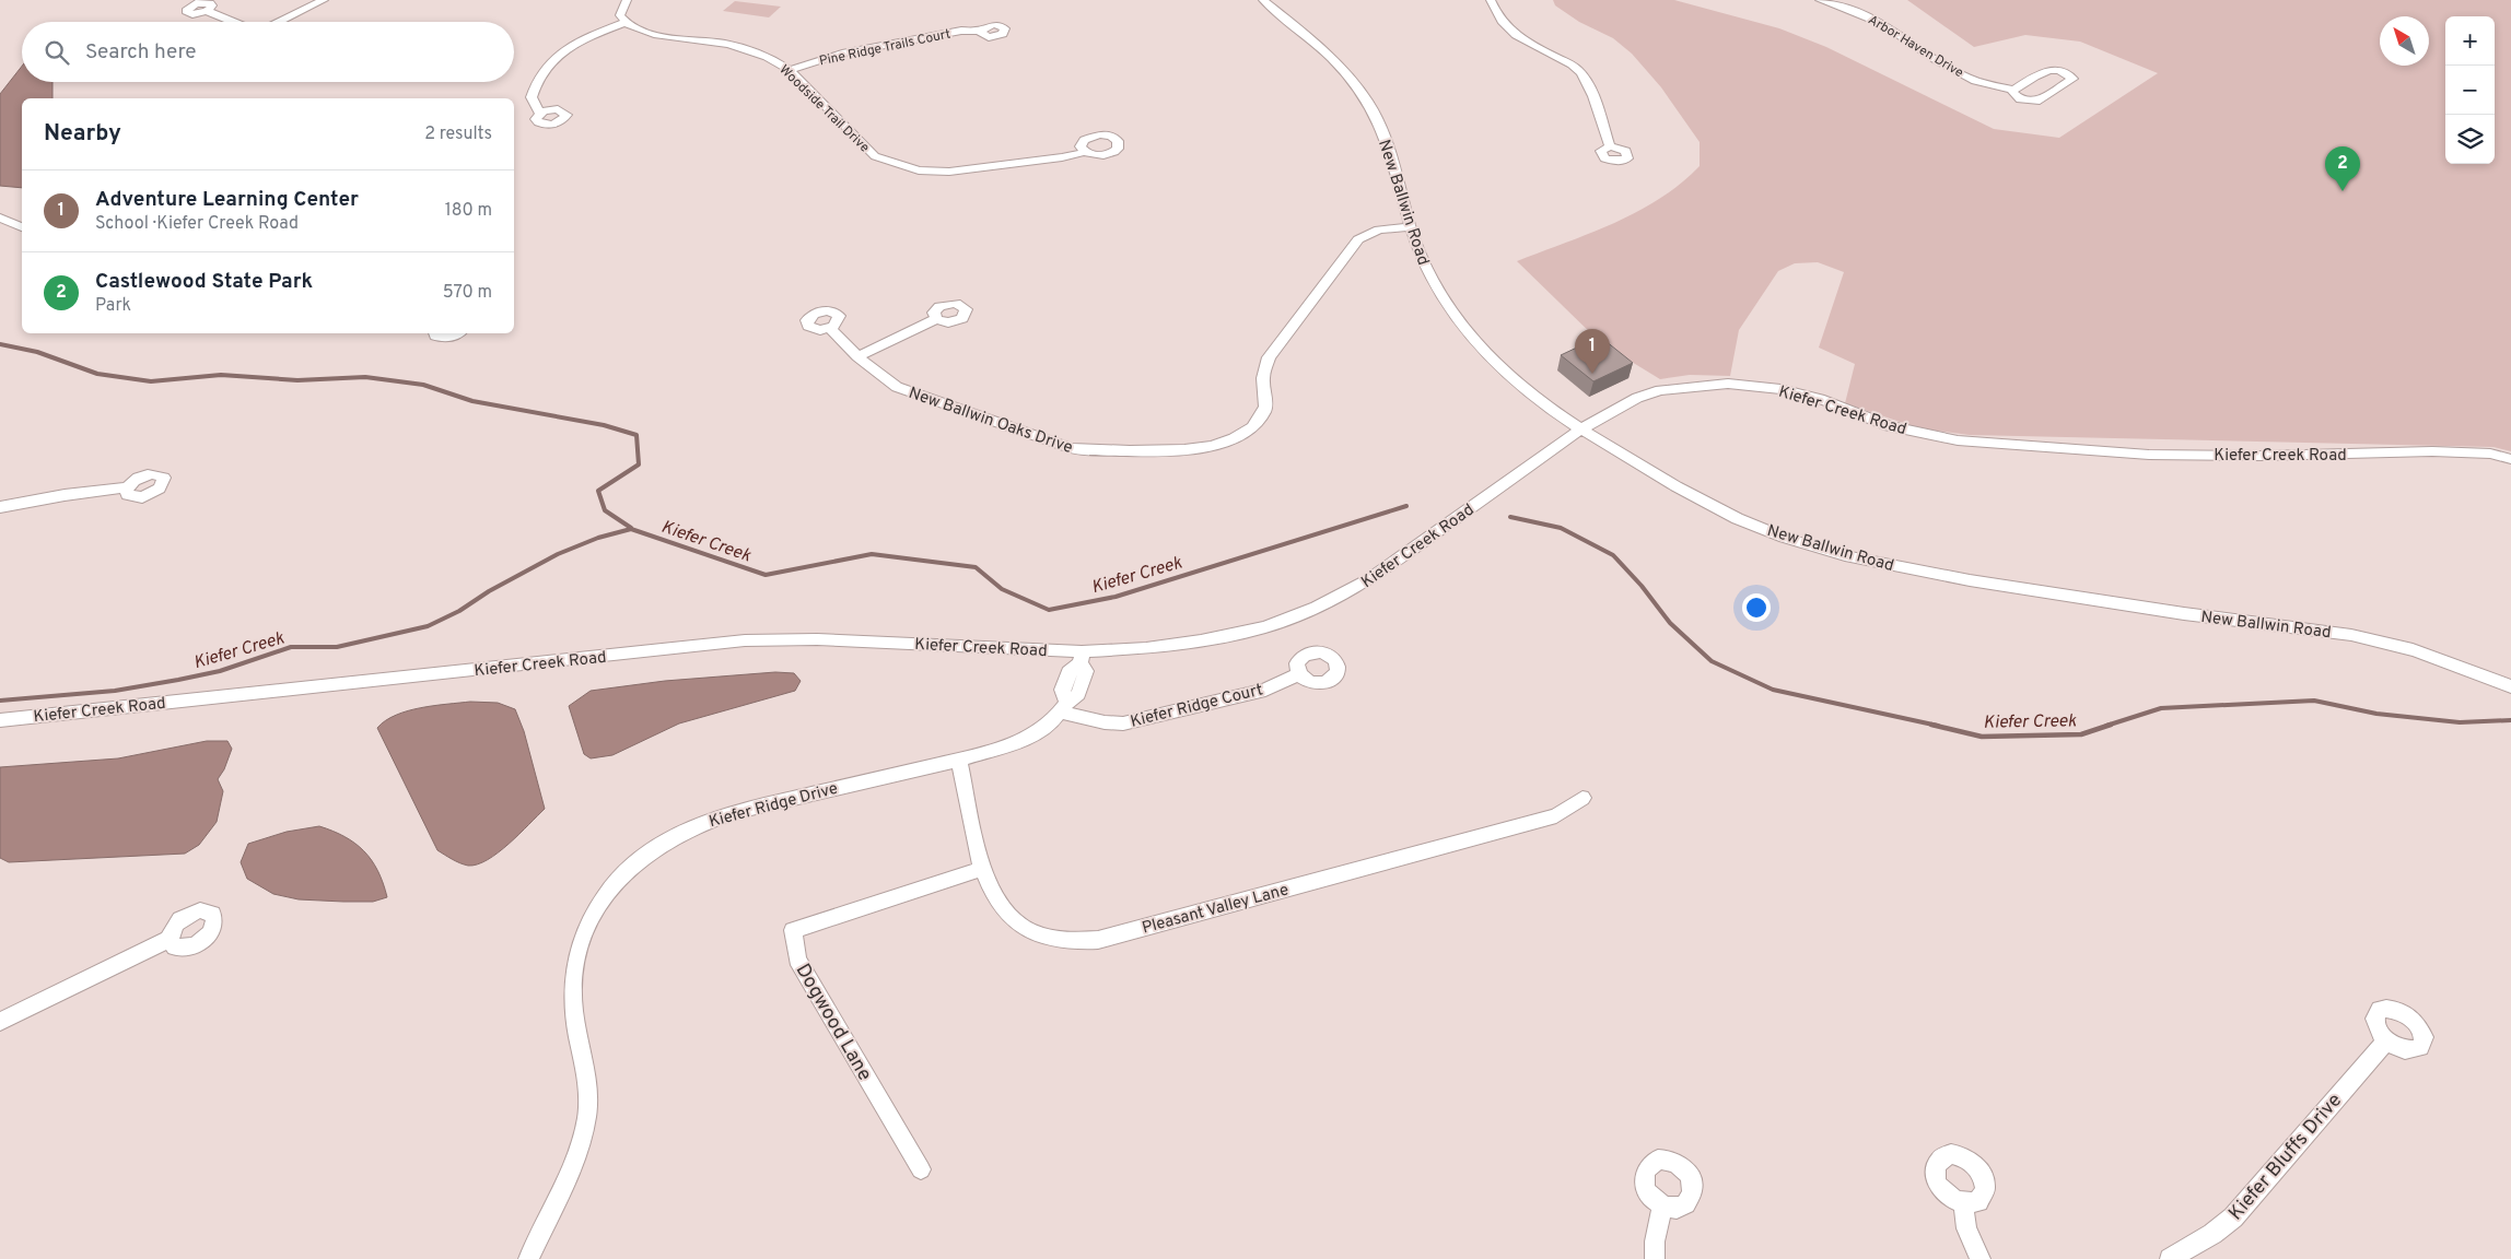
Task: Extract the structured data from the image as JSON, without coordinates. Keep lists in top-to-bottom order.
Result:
{
  "streets": {
    "street": [
      "Arbor Haven Drive",
      "Pine Ridge Trails Court",
      "Woodside Trail Drive",
      "New Ballwin Road",
      "Kiefer Creek Road",
      "New Ballwin Oaks Drive",
      "Kiefer Ridge Court",
      "Kiefer Ridge Drive",
      "Pleasant Valley Lane",
      "Dogwood Lane",
      "Kiefer Bluffs Drive"
    ]
  },
  "crossings": [
    ["Pine Ridge Trails Court", "Woodside Trail Drive"],
    ["New Ballwin Road", "Kiefer Creek Road"],
    ["New Ballwin Road", "New Ballwin Oaks Drive"],
    ["Kiefer Creek Road", "Kiefer Ridge Drive"],
    ["Kiefer Ridge Court", "Kiefer Ridge Drive"],
    ["Kiefer Ridge Drive", "Pleasant Valley Lane"],
    ["Pleasant Valley Lane", "Dogwood Lane"]
  ],
  "water": ["Kiefer Creek"],
  "north": "top left",
  "page": {
    "map_buttons": ["+", "−"],
    "search": "Search here",
    "heading": ["Nearby", "2 results"],
    "pins": ["2", "1"],
    "list": [
      {
        "mark": "1",
        "name": "Adventure Learning Center",
        "note": "School · Kiefer Creek Road",
        "value": "180 m"
      },
      {
        "mark": "2",
        "name": "Castlewood State Park",
        "note": "Park",
        "value": "570 m"
      }
    ]
  }
}
